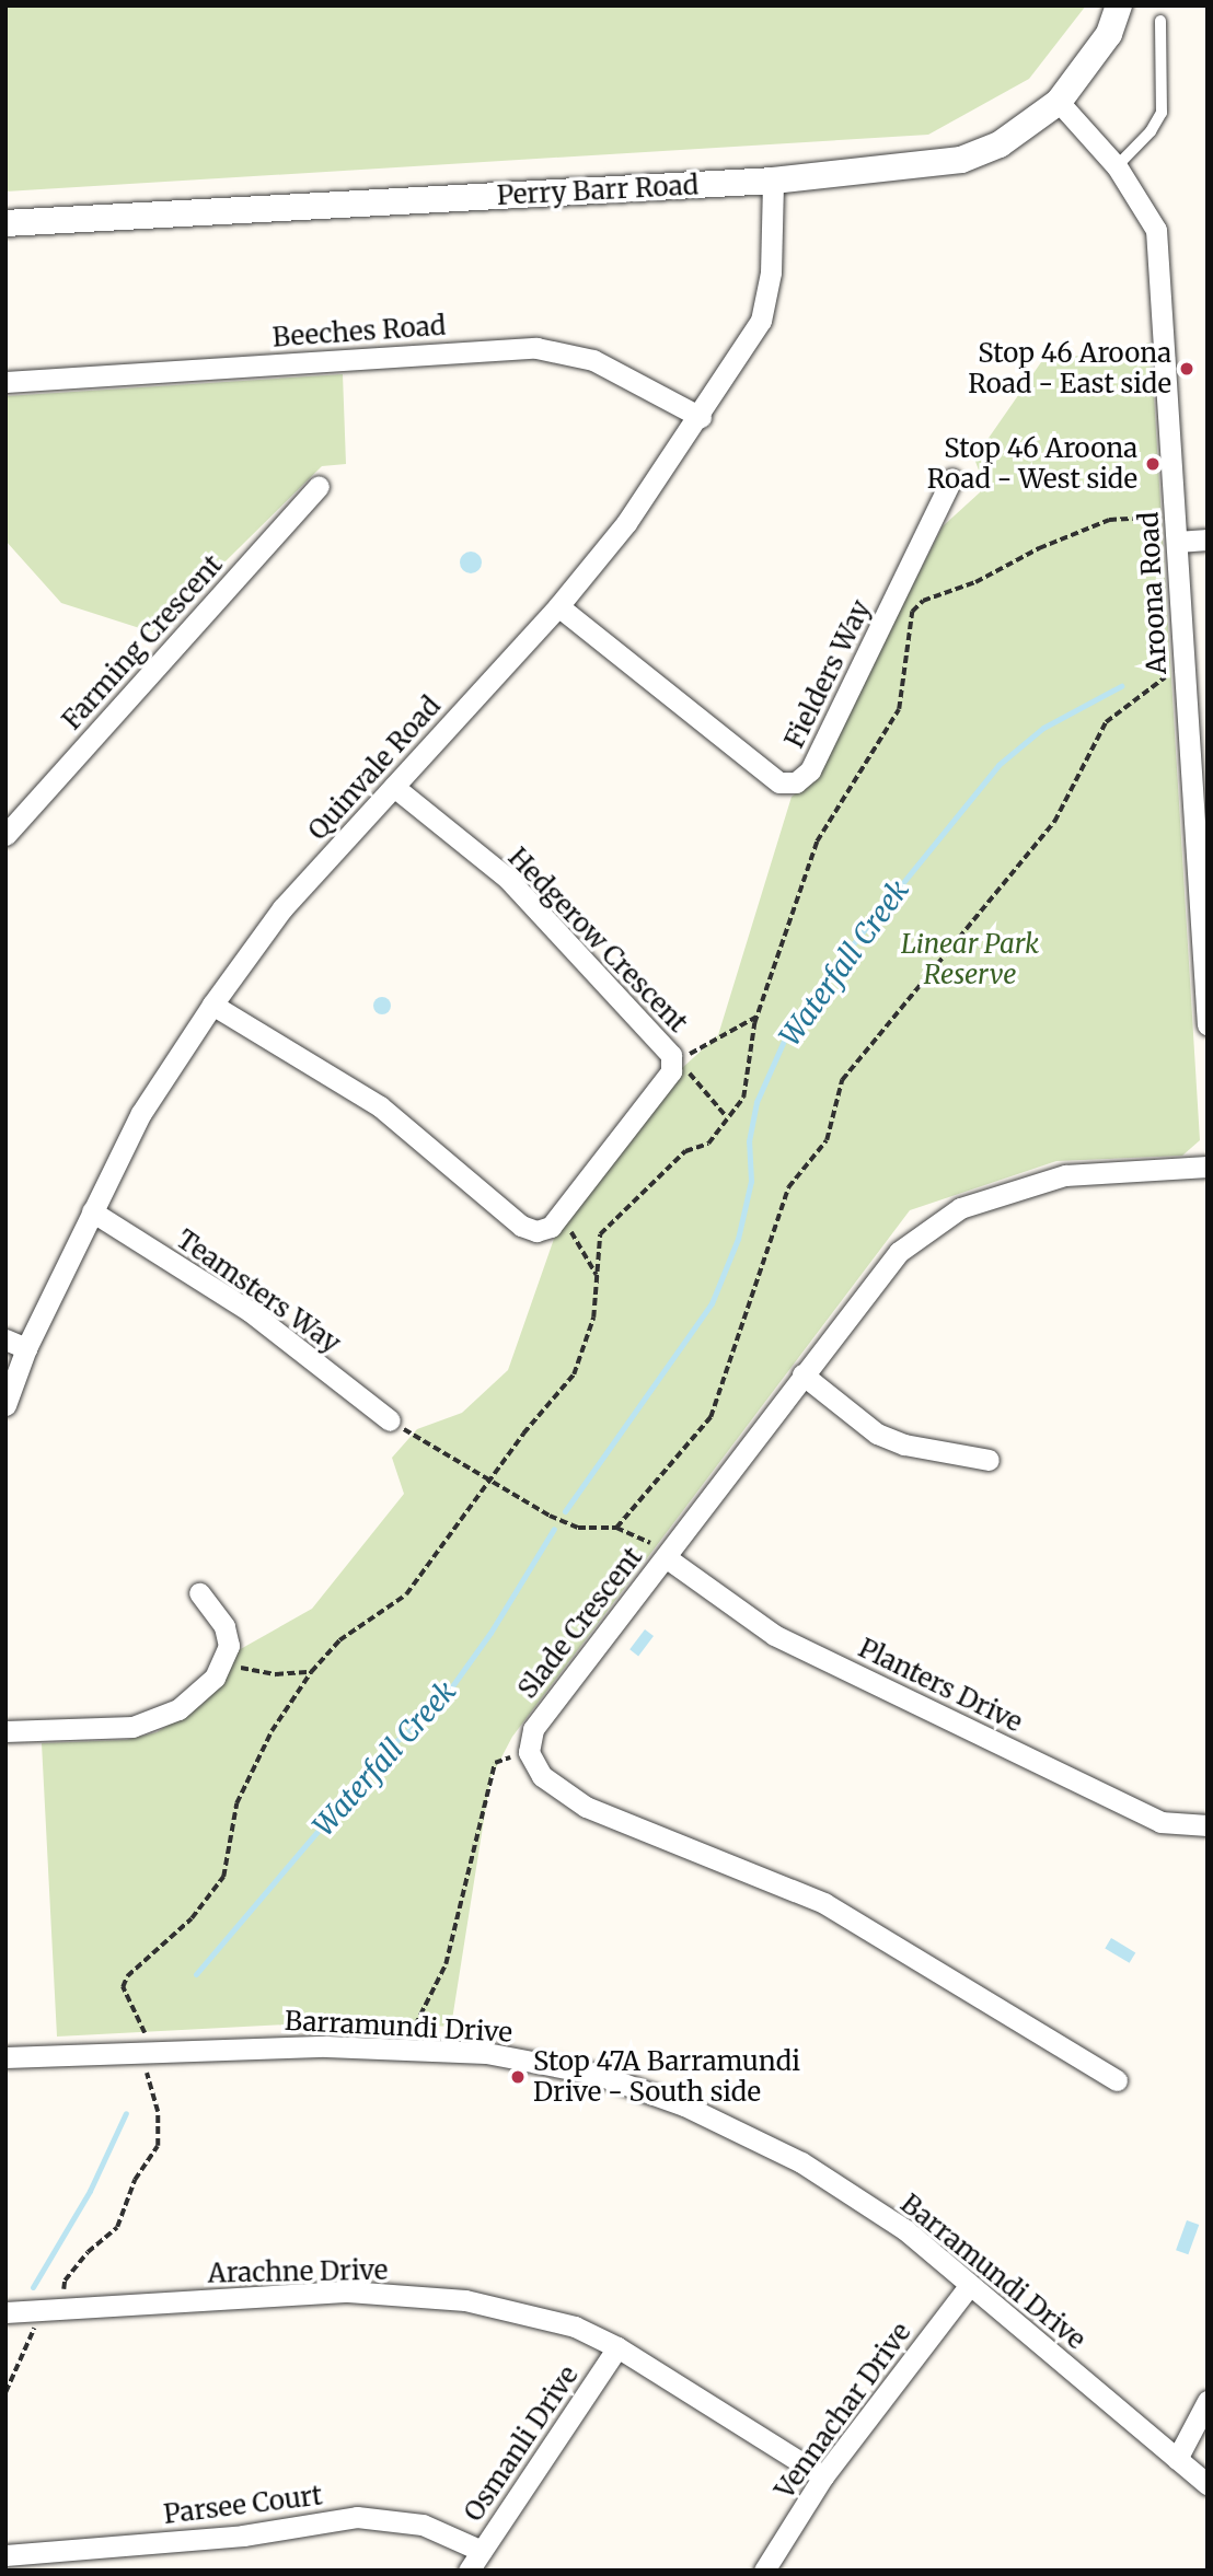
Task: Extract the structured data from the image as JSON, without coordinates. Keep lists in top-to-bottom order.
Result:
{
  "streets": {
    "street": [
      "Perry Barr Road",
      "Beeches Road",
      "Aroona Road",
      "Farming Crescent",
      "Fielders Way",
      "Quinvale Road",
      "Hedgerow Crescent",
      "Teamsters Way",
      "Slade Crescent",
      "Planters Drive",
      "Barramundi Drive",
      "Arachne Drive",
      "Vennachar Drive",
      "Osmanli Drive",
      "Parsee Court"
    ]
  },
  "crossings": [
    ["Perry Barr Road", "Aroona Road"],
    ["Perry Barr Road", "Quinvale Road"],
    ["Beeches Road", "Quinvale Road"],
    ["Fielders Way", "Quinvale Road"],
    ["Quinvale Road", "Hedgerow Crescent"],
    ["Quinvale Road", "Teamsters Way"],
    ["Slade Crescent", "Planters Drive"],
    ["Barramundi Drive", "Vennachar Drive"],
    ["Arachne Drive", "Vennachar Drive"],
    ["Arachne Drive", "Osmanli Drive"],
    ["Osmanli Drive", "Parsee Court"]
  ],
  "water": ["Waterfall Creek"],
  "parks": ["Linear Park Reserve"],
  "places": ["Stop 46 Aroona Road - East side", "Stop 46 Aroona Road - West side", "Stop 47A Barramundi Drive - South side"]
}
